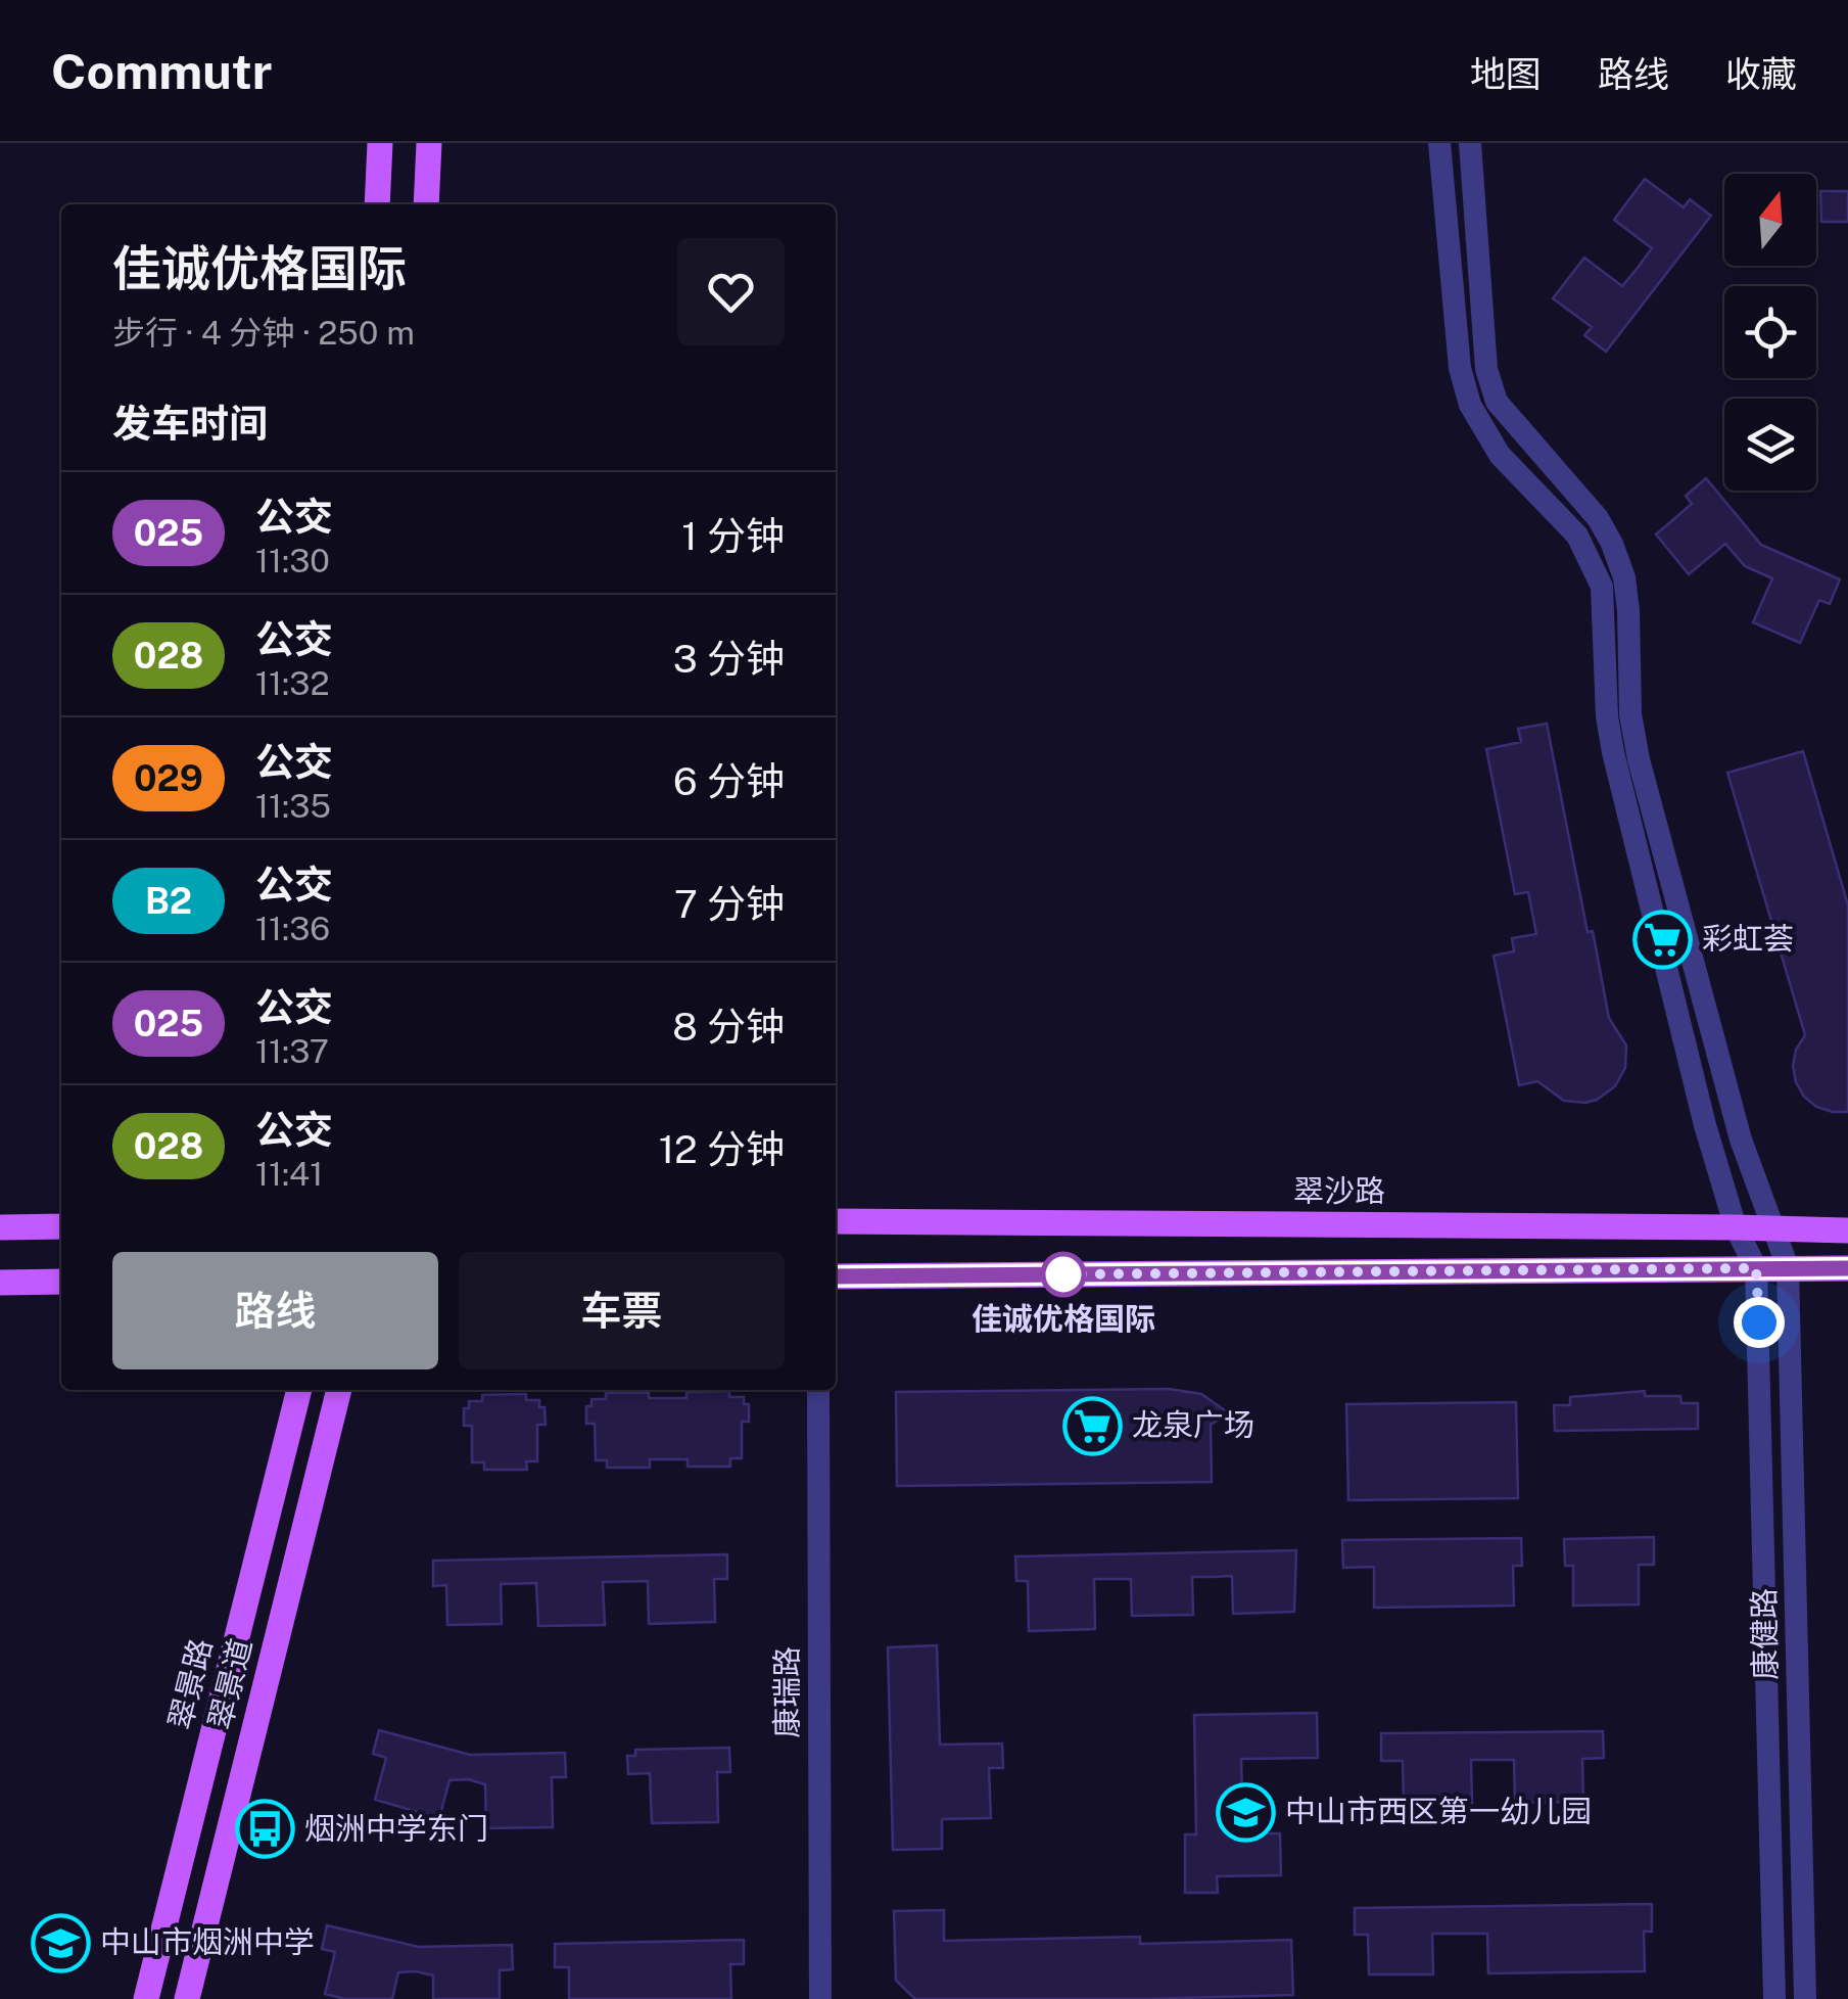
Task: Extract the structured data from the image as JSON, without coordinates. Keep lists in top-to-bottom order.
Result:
{
  "streets": {
    "main road": ["翠沙路", "翠景路", "翠景道"],
    "street": ["康健路", "康瑞路"]
  },
  "crossings": [
    ["翠沙路", "康健路"]
  ],
  "places": {
    "supermarket": ["彩虹荟", "龙泉广场"],
    "other": ["佳诚优格国际"],
    "school or university": ["中山市西区第一幼儿园", "中山市烟洲中学"],
    "bus stop": ["烟洲中学东门"]
  },
  "lines": ["bus line 025"],
  "north": "top",
  "page": {
    "header": "Commutr",
    "nav": ["地图", "路线", "收藏"],
    "heading": [
      ["佳诚优格国际", "步行 · 4 分钟 · 250 m"],
      "发车时间"
    ],
    "list": [
      {
        "mark": "025",
        "name": "公交",
        "note": "11:30",
        "value": "1 分钟"
      },
      {
        "mark": "028",
        "name": "公交",
        "note": "11:32",
        "value": "3 分钟"
      },
      {
        "mark": "029",
        "name": "公交",
        "note": "11:35",
        "value": "6 分钟"
      },
      {
        "mark": "B2",
        "name": "公交",
        "note": "11:36",
        "value": "7 分钟"
      },
      {
        "mark": "025",
        "name": "公交",
        "note": "11:37",
        "value": "8 分钟"
      },
      {
        "mark": "028",
        "name": "公交",
        "note": "11:41",
        "value": "12 分钟"
      }
    ],
    "buttons": ["路线", "车票"]
  }
}
